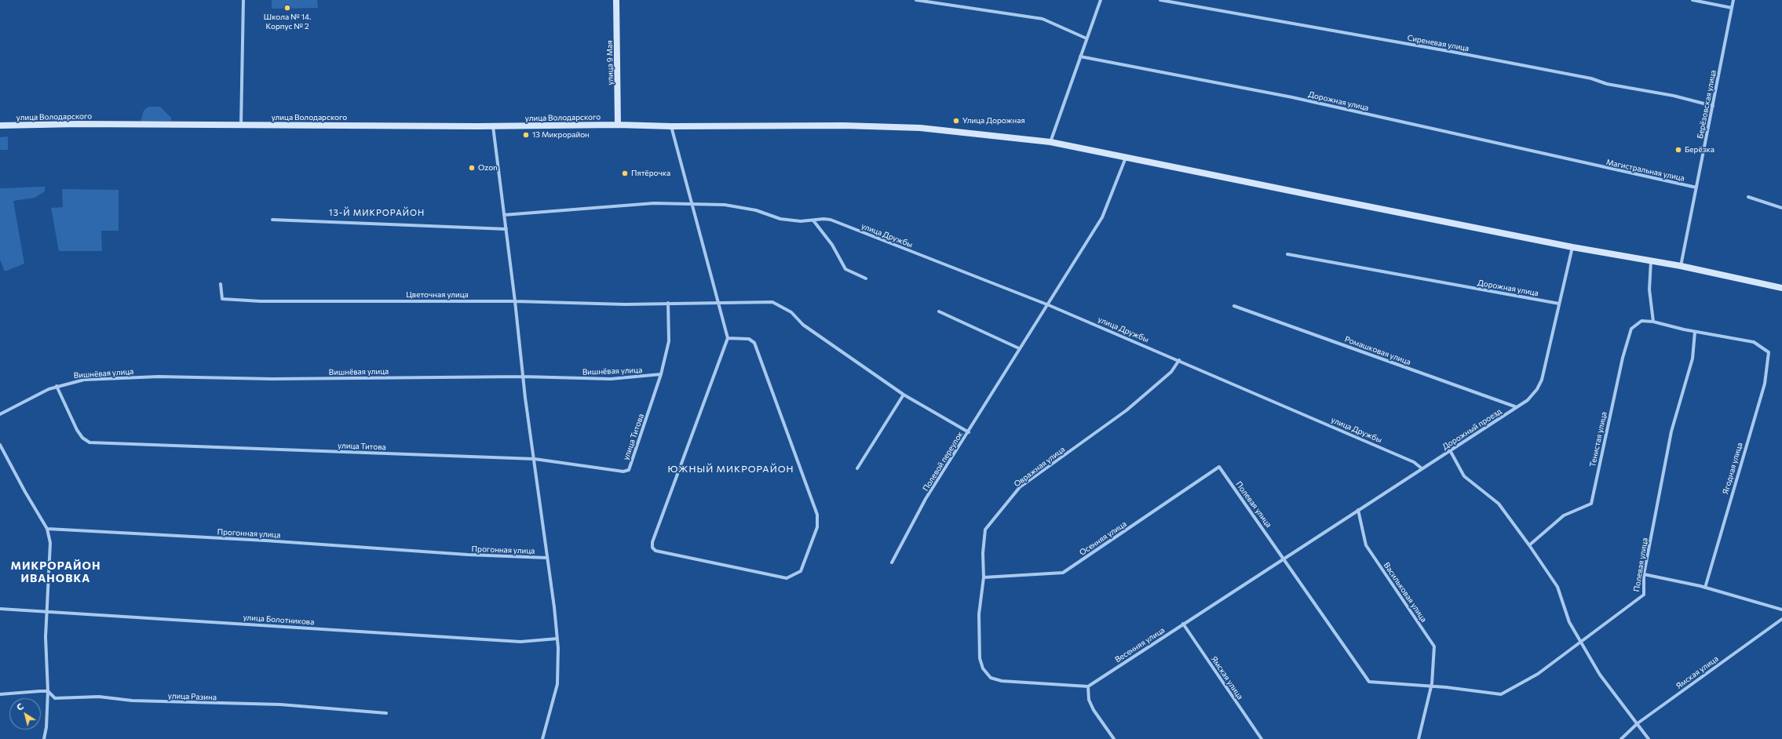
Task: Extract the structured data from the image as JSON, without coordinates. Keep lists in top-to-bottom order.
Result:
{
  "streets": {
    "main road": ["улица 9 Мая", "улица Володарского"],
    "street": [
      "Сиреневая улица",
      "Дорожная улица",
      "Берёзовская улица",
      "Магистральная улица",
      "улица Дружбы",
      "Цветочная улица",
      "Ромашковая улица",
      "Вишнёвая улица",
      "Дорожный проезд",
      "улица Титова",
      "Тенистая улица",
      "Полевой переулок",
      "Овражная улица",
      "Ягодная улица",
      "Полевая улица",
      "Прогонная улица",
      "Осенняя улица",
      "Васильковая улица",
      "улица Болотникова",
      "Весенняя улица",
      "Ямская улица",
      "улица Разина"
    ]
  },
  "crossings": [
    ["Сиреневая улица", "Берёзовская улица"],
    ["улица 9 Мая", "улица Володарского"],
    ["Дорожная улица", "Магистральная улица"],
    ["Дорожная улица", "Дорожный проезд"],
    ["Берёзовская улица", "улица Володарского"],
    ["Берёзовская улица", "Магистральная улица"],
    ["улица Володарского", "Дорожный проезд"],
    ["улица Дружбы", "Дорожный проезд"],
    ["улица Дружбы", "Овражная улица"],
    ["Цветочная улица", "Полевой переулок"],
    ["Ромашковая улица", "Дорожный проезд"],
    ["Вишнёвая улица", "улица Титова"],
    ["Дорожный проезд", "Полевая улица"],
    ["Дорожный проезд", "Васильковая улица"],
    ["Дорожный проезд", "Весенняя улица"],
    ["Овражная улица", "Осенняя улица"],
    ["Овражная улица", "Весенняя улица"],
    ["Ягодная улица", "Полевая улица"],
    ["Полевая улица", "Осенняя улица"],
    ["Полевая улица", "Васильковая улица"],
    ["Полевая улица", "Весенняя улица"],
    ["Весенняя улица", "Ямская улица"]
  ],
  "districts": ["13-Й МИКРОРАЙОН", "ЮЖНЫЙ МИКРОРАЙОН", "МИКРОРАЙОН ИВАНОВКА"],
  "places": [
    "Школа № 14. Корпус № 2",
    "Улица Дорожная",
    "13 Микрорайон",
    "Берёзка",
    "Ozon",
    "Пятёрочка"
  ],
  "north": "top left"
}
